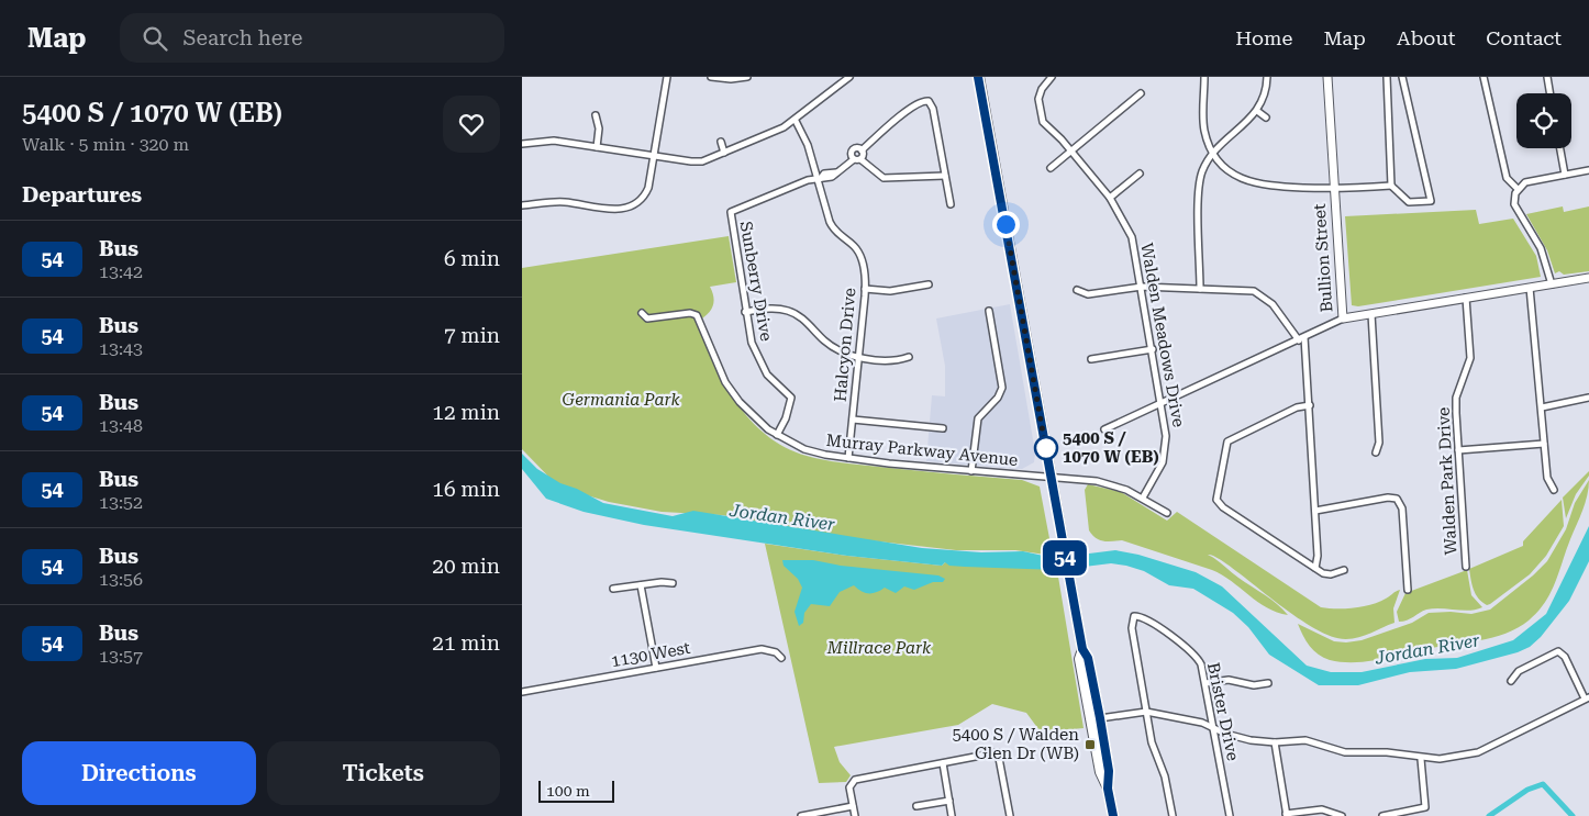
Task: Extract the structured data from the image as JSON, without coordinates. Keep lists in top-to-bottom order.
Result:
{
  "streets": {
    "street": [
      "Bullion Street",
      "Sunberry Drive",
      "Walden Meadows Drive",
      "Halcyon Drive",
      "Murray Parkway Avenue",
      "Walden Park Drive",
      "1130 West",
      "Brister Drive"
    ]
  },
  "crossings": [
    ["Bullion Street", "Walden Park Drive"],
    ["Sunberry Drive", "Halcyon Drive"],
    ["Sunberry Drive", "Murray Parkway Avenue"],
    ["Walden Meadows Drive", "Murray Parkway Avenue"],
    ["Halcyon Drive", "Murray Parkway Avenue"]
  ],
  "water": ["Jordan River"],
  "parks": ["Germania Park", "Millrace Park"],
  "places": {
    "other": ["5400 S / 1070 W (EB)"],
    "transit": ["5400 S / Walden Glen Dr (WB)"]
  },
  "lines": ["bus line 54"],
  "scale_bar": "100 m",
  "page": {
    "header": "Map",
    "search": "Search here",
    "nav": [
      "Home",
      "Map",
      "About",
      "Contact"
    ],
    "heading": [
      ["5400 S / 1070 W (EB)", "Walk · 5 min · 320 m"],
      "Departures"
    ],
    "on_map": "54",
    "list": [
      {
        "mark": "54",
        "name": "Bus",
        "note": "13:42",
        "value": "6 min"
      },
      {
        "mark": "54",
        "name": "Bus",
        "note": "13:43",
        "value": "7 min"
      },
      {
        "mark": "54",
        "name": "Bus",
        "note": "13:48",
        "value": "12 min"
      },
      {
        "mark": "54",
        "name": "Bus",
        "note": "13:52",
        "value": "16 min"
      },
      {
        "mark": "54",
        "name": "Bus",
        "note": "13:56",
        "value": "20 min"
      },
      {
        "mark": "54",
        "name": "Bus",
        "note": "13:57",
        "value": "21 min"
      }
    ],
    "buttons": ["Directions", "Tickets"],
    "scale": "100 m"
  }
}
